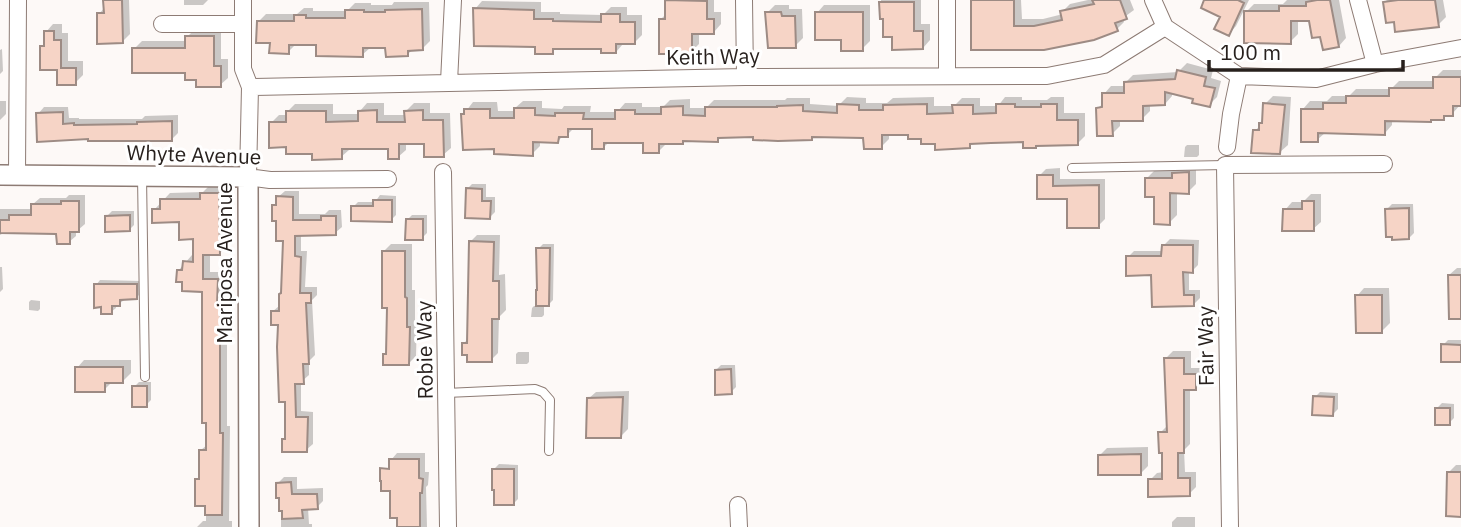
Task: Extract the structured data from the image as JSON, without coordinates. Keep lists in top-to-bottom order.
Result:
{
  "streets": {
    "street": [
      "Keith Way",
      "Whyte Avenue",
      "Mariposa Avenue",
      "Fair Way",
      "Robie Way"
    ]
  },
  "crossings": [
    ["Keith Way", "Mariposa Avenue"],
    ["Whyte Avenue", "Mariposa Avenue"]
  ],
  "scale_bar": "100 m"
}
